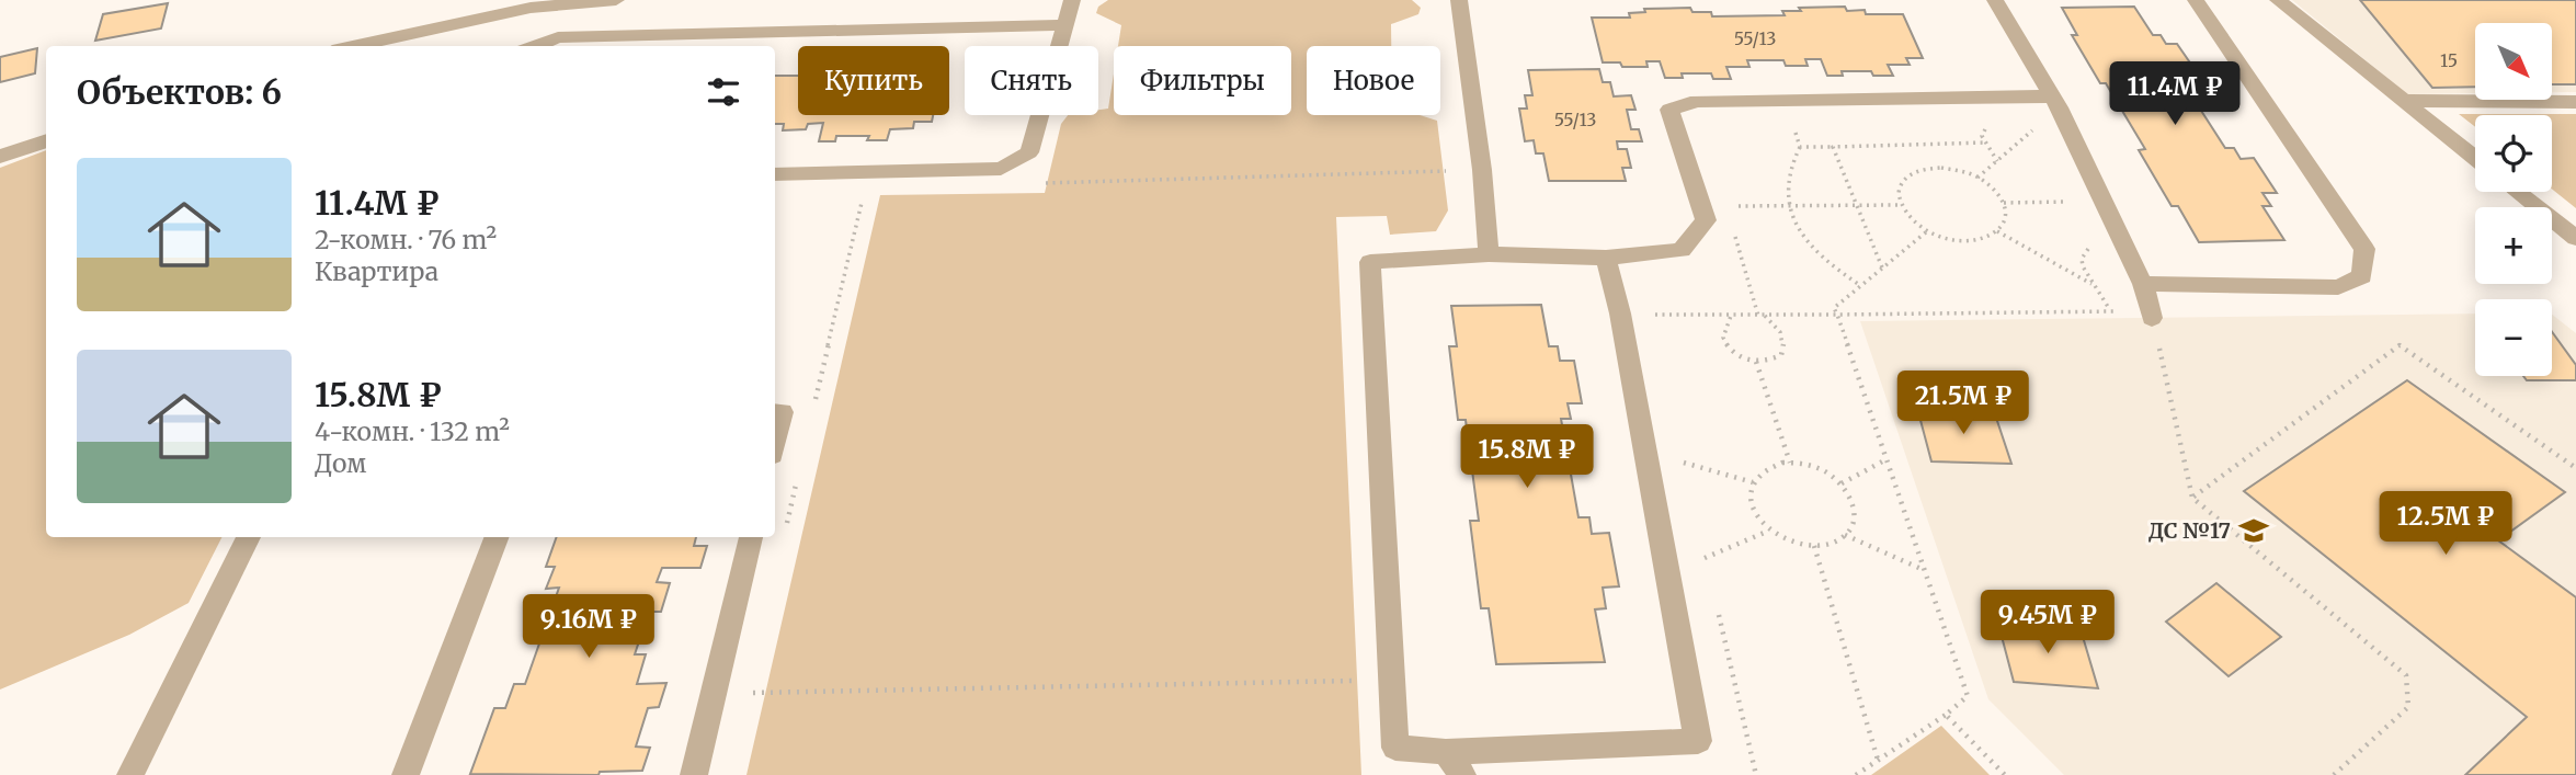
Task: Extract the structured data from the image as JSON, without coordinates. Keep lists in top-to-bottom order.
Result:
{
  "places": {
    "school or university": ["ДС №17"]
  },
  "house_numbers": ["55/13", "15", "55/13"],
  "north": "bottom right",
  "page": {
    "map_buttons": ["+", "−"],
    "chip": [
      "Купить",
      "Снять",
      "Фильтры",
      "Новое"
    ],
    "heading": "Объектов: 6",
    "price": [
      "11.4M ₽",
      "21.5M ₽",
      "15.8M ₽",
      "12.5M ₽",
      "9.45M ₽",
      "9.16M ₽"
    ],
    "list": [
      {
        "name": "11.4M ₽",
        "note": "2-комн. · 76 m² · Квартира"
      },
      {
        "name": "15.8M ₽",
        "note": "4-комн. · 132 m² · Дом"
      }
    ]
  }
}
